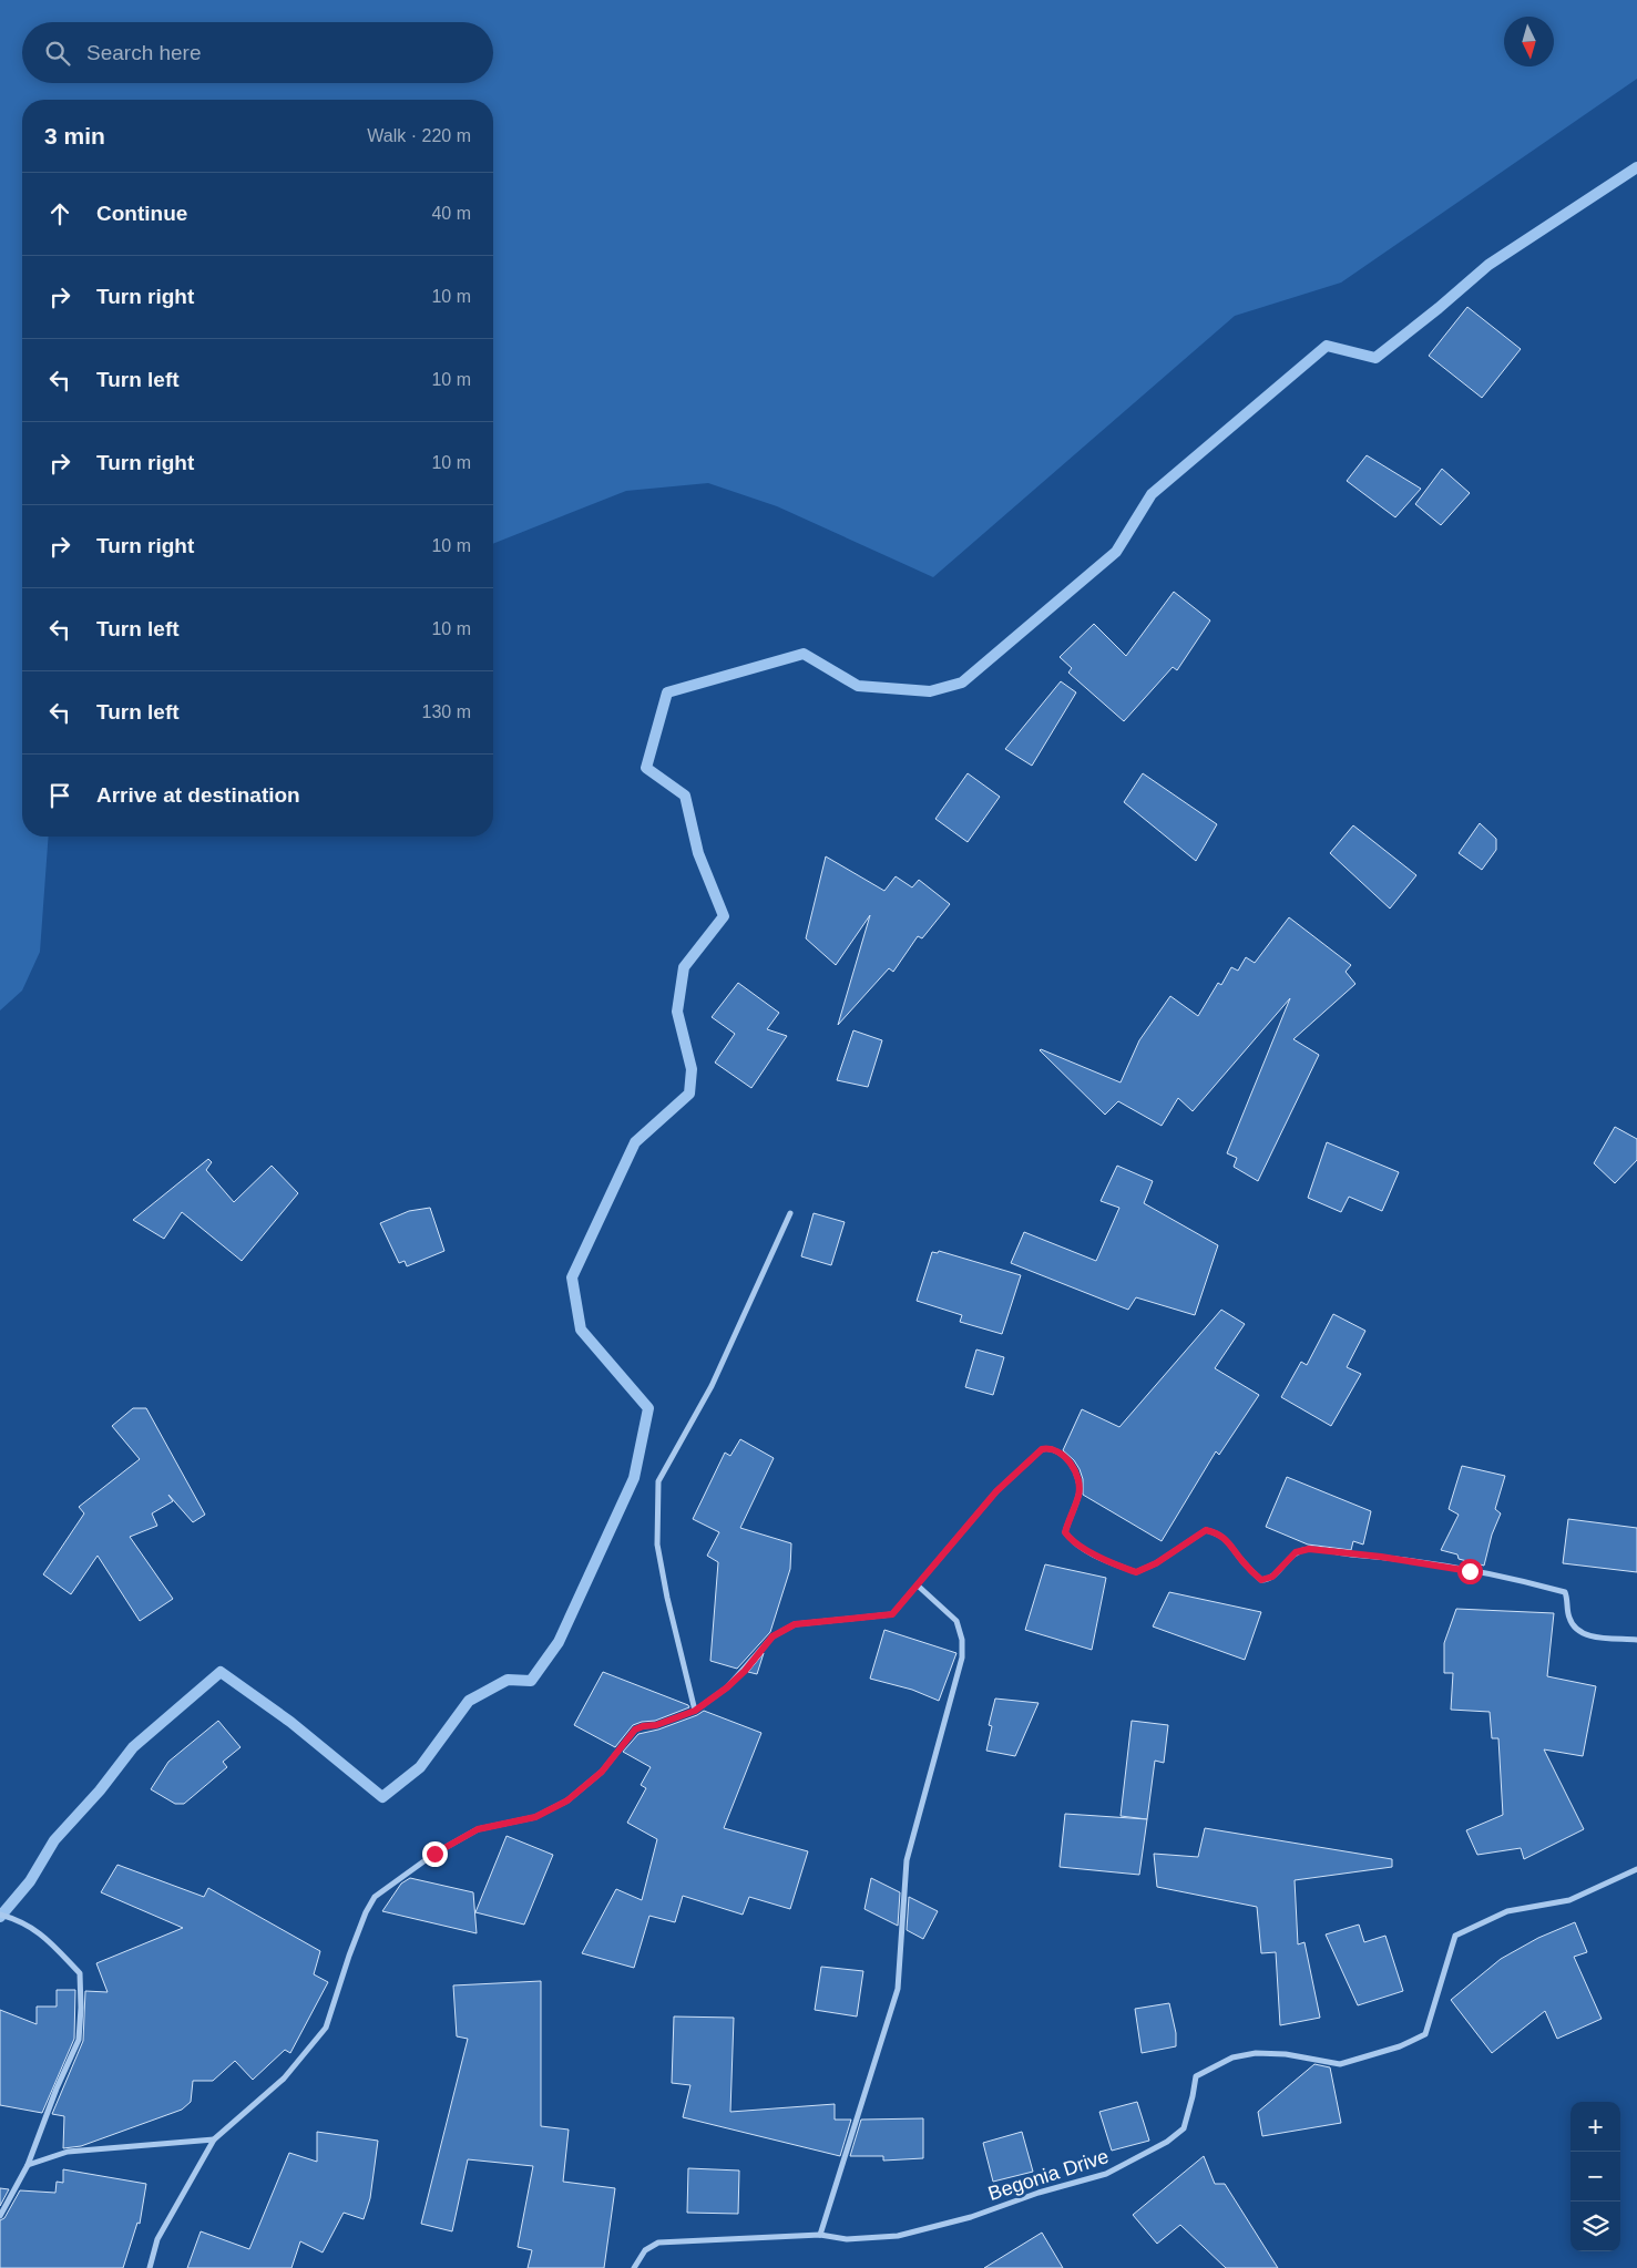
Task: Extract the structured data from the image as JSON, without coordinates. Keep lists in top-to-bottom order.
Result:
{
  "streets": {
    "street": ["Begonia Drive"]
  },
  "north": "bottom",
  "page": {
    "search": "Search here",
    "heading": ["3 min", "Walk · 220 m"],
    "list": [
      ["Continue", "40 m"],
      ["Turn right", "10 m"],
      ["Turn left", "10 m"],
      ["Turn right", "10 m"],
      ["Turn right", "10 m"],
      ["Turn left", "10 m"],
      ["Turn left", "130 m"],
      "Arrive at destination"
    ],
    "map_buttons": ["+", "−"]
  }
}
